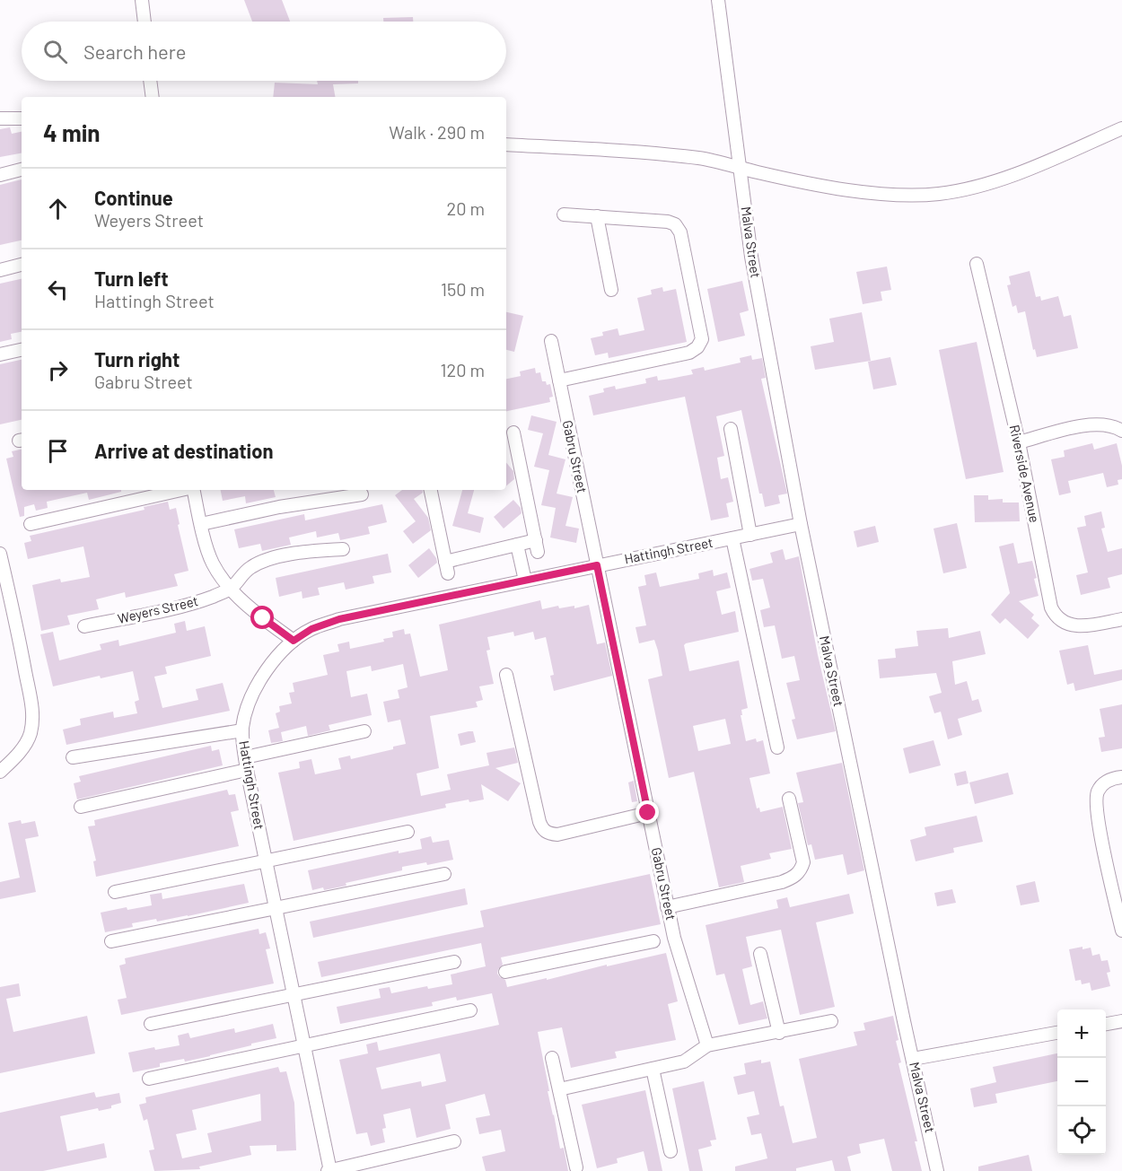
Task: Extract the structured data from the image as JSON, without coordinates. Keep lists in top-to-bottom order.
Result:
{
  "streets": {
    "street": [
      "Malva Street",
      "Gabru Street",
      "Riverside Avenue",
      "Hattingh Street",
      "Weyers Street"
    ]
  },
  "crossings": [
    ["Malva Street", "Hattingh Street"],
    ["Gabru Street", "Hattingh Street"]
  ],
  "page": {
    "search": "Search here",
    "heading": ["4 min", "Walk · 290 m"],
    "list": [
      ["Continue", "Weyers Street", "20 m"],
      ["Turn left", "Hattingh Street", "150 m"],
      ["Turn right", "Gabru Street", "120 m"],
      "Arrive at destination"
    ],
    "map_buttons": ["+", "−"]
  }
}
